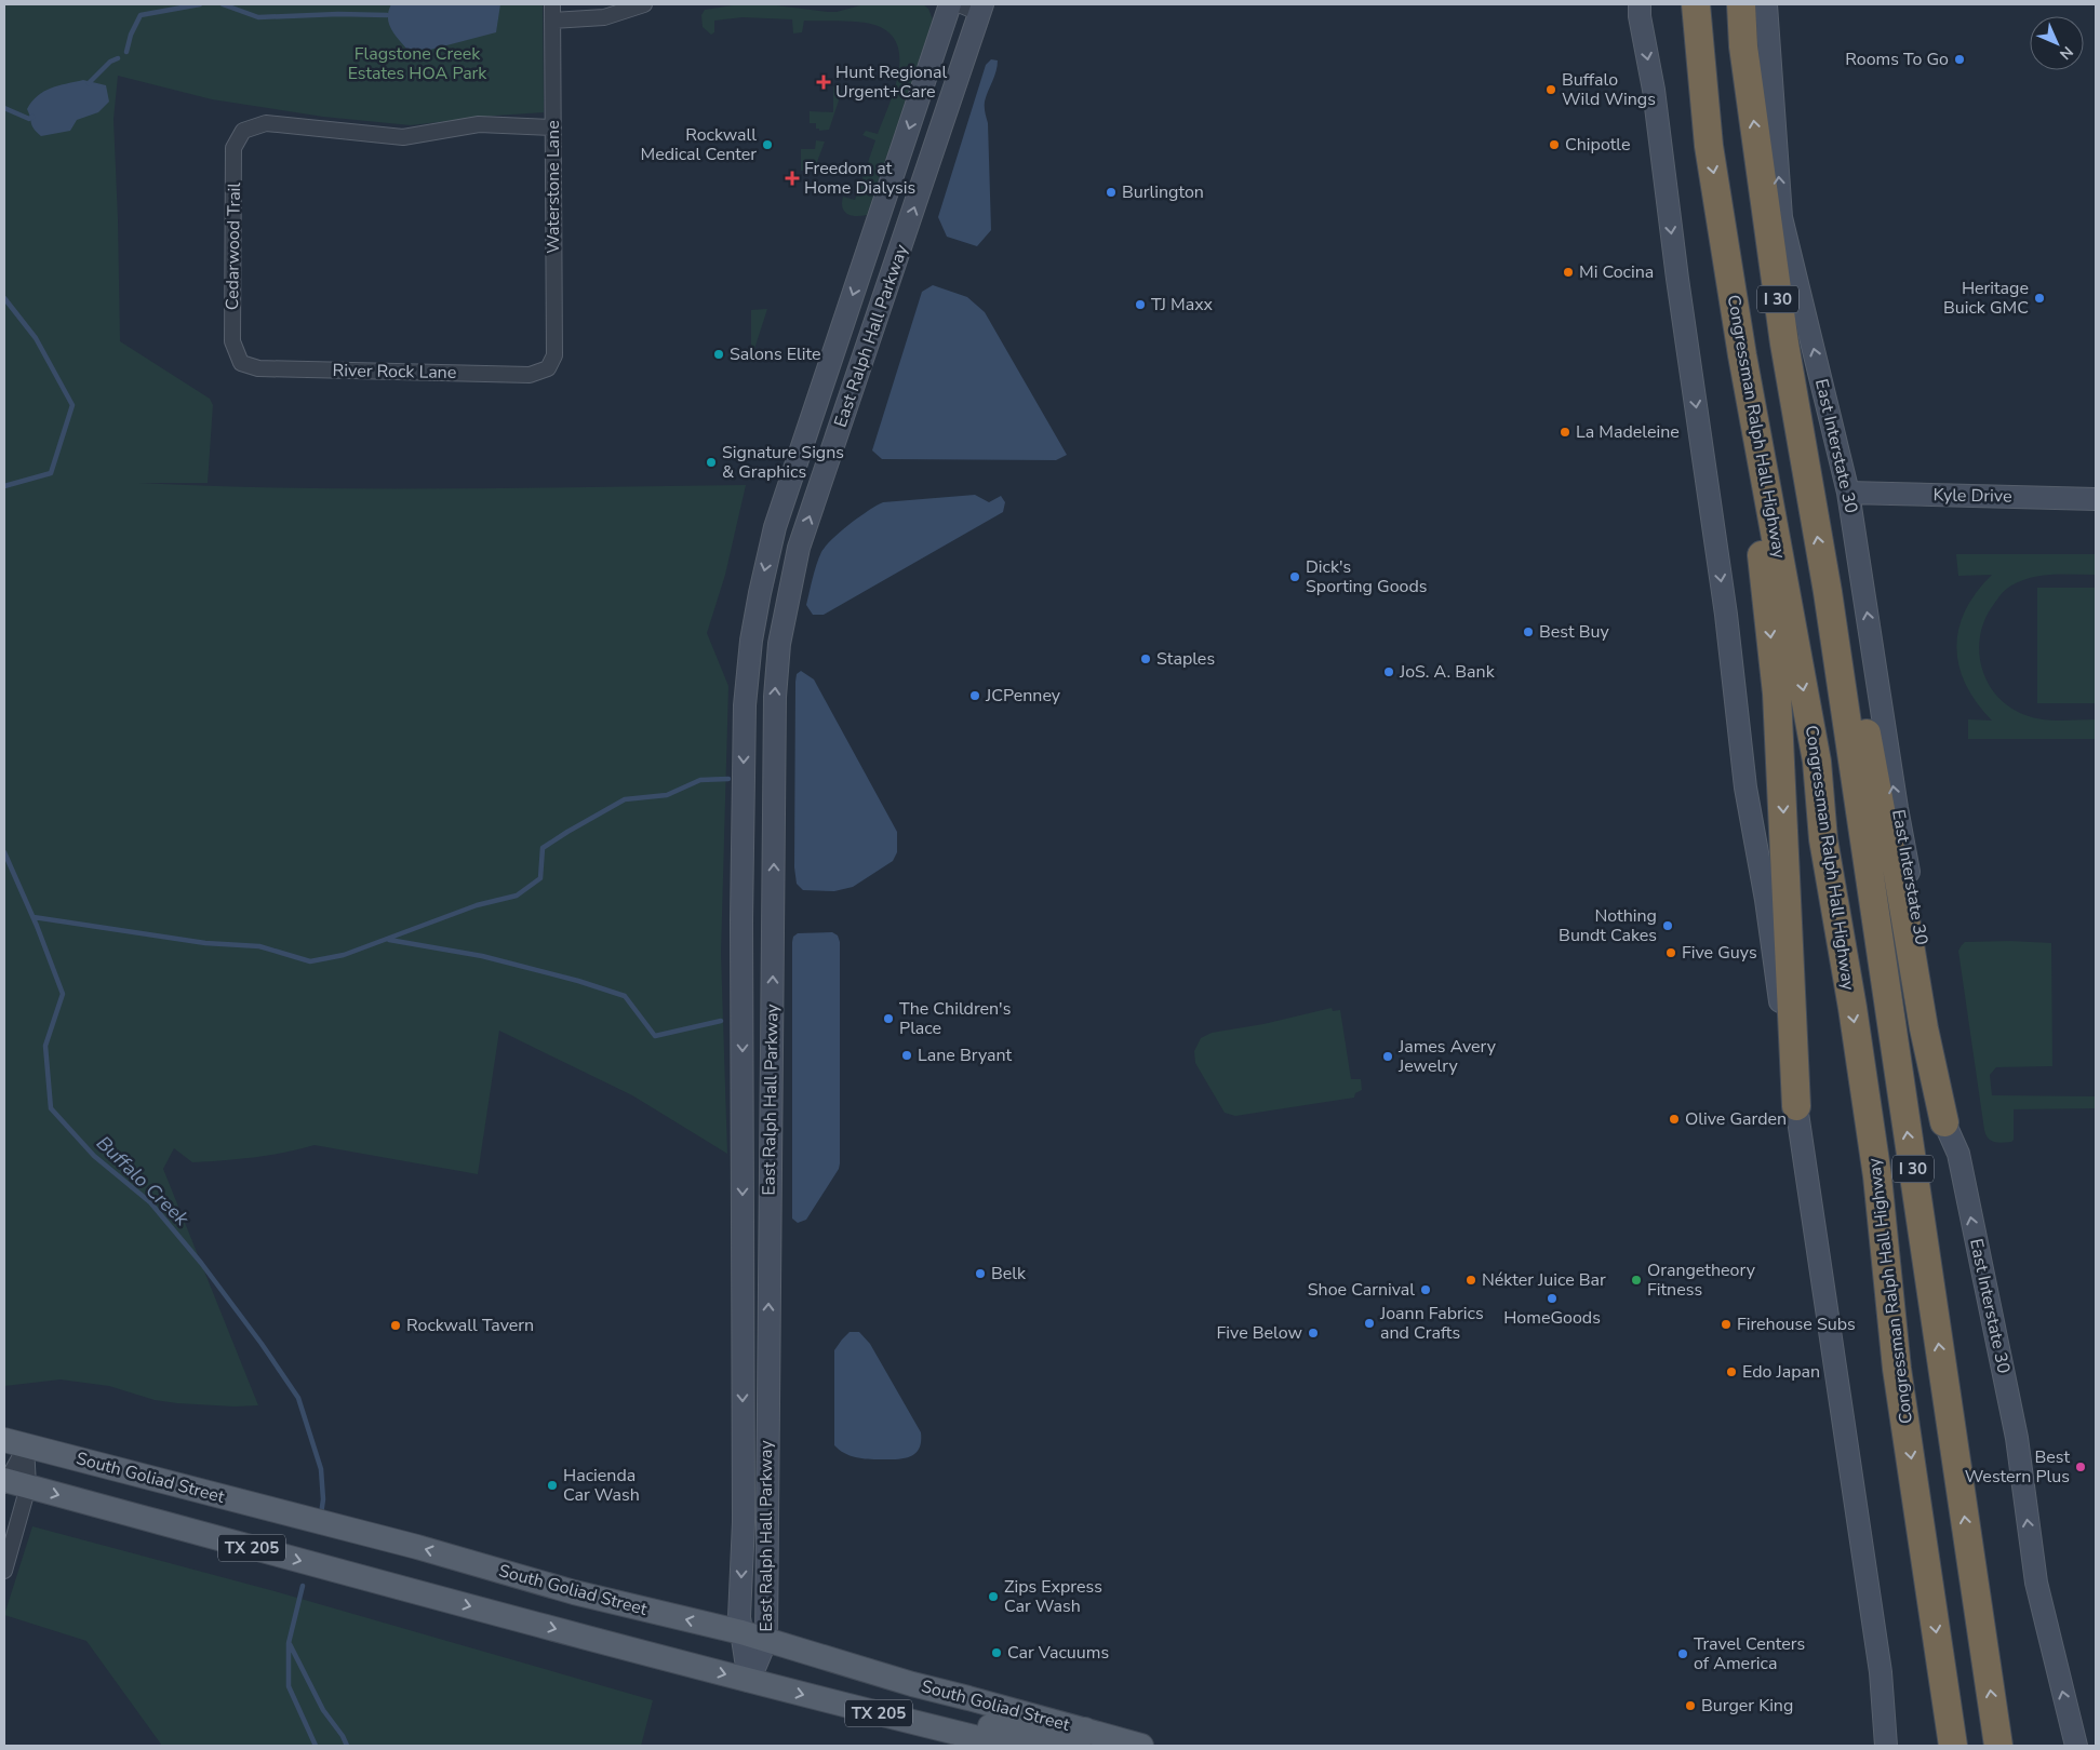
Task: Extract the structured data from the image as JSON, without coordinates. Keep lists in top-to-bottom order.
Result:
{
  "streets": {
    "highway": ["I 30", "Congressman Ralph Hall Highway"],
    "main road": [
      "East Ralph Hall Parkway",
      "East Interstate 30",
      "Kyle Drive",
      "South Goliad Street",
      "TX 205"
    ],
    "street": ["Waterstone Lane", "Cedarwood Trail", "River Rock Lane"]
  },
  "crossings": [
    ["Waterstone Lane", "Cedarwood Trail"],
    ["Waterstone Lane", "River Rock Lane"],
    ["Cedarwood Trail", "River Rock Lane"],
    ["East Ralph Hall Parkway", "South Goliad Street"],
    ["East Interstate 30", "Kyle Drive"]
  ],
  "water": ["Buffalo Creek"],
  "parks": ["Flagstone Creek Estates HOA Park"],
  "places": {
    "other": [
      "Rooms To Go",
      "Buffalo Wild Wings",
      "Rockwall Medical Center",
      "Chipotle",
      "Burlington",
      "Mi Cocina",
      "Heritage Buick GMC",
      "TJ Maxx",
      "Salons Elite",
      "La Madeleine",
      "Signature Signs & Graphics",
      "Dick's Sporting Goods",
      "Best Buy",
      "Staples",
      "JoS. A. Bank",
      "JCPenney",
      "Nothing Bundt Cakes",
      "Five Guys",
      "The Children's Place",
      "Lane Bryant",
      "James Avery Jewelry",
      "Olive Garden",
      "Belk",
      "Nékter Juice Bar",
      "Orangetheory Fitness",
      "Shoe Carnival",
      "HomeGoods",
      "Joann Fabrics and Crafts",
      "Firehouse Subs",
      "Rockwall Tavern",
      "Five Below",
      "Edo Japan",
      "Best Western Plus",
      "Hacienda Car Wash",
      "Zips Express Car Wash",
      "Car Vacuums",
      "Travel Centers of America",
      "Burger King"
    ],
    "health": ["Hunt Regional Urgent+Care", "Freedom at Home Dialysis"]
  },
  "north": "bottom right"
}
